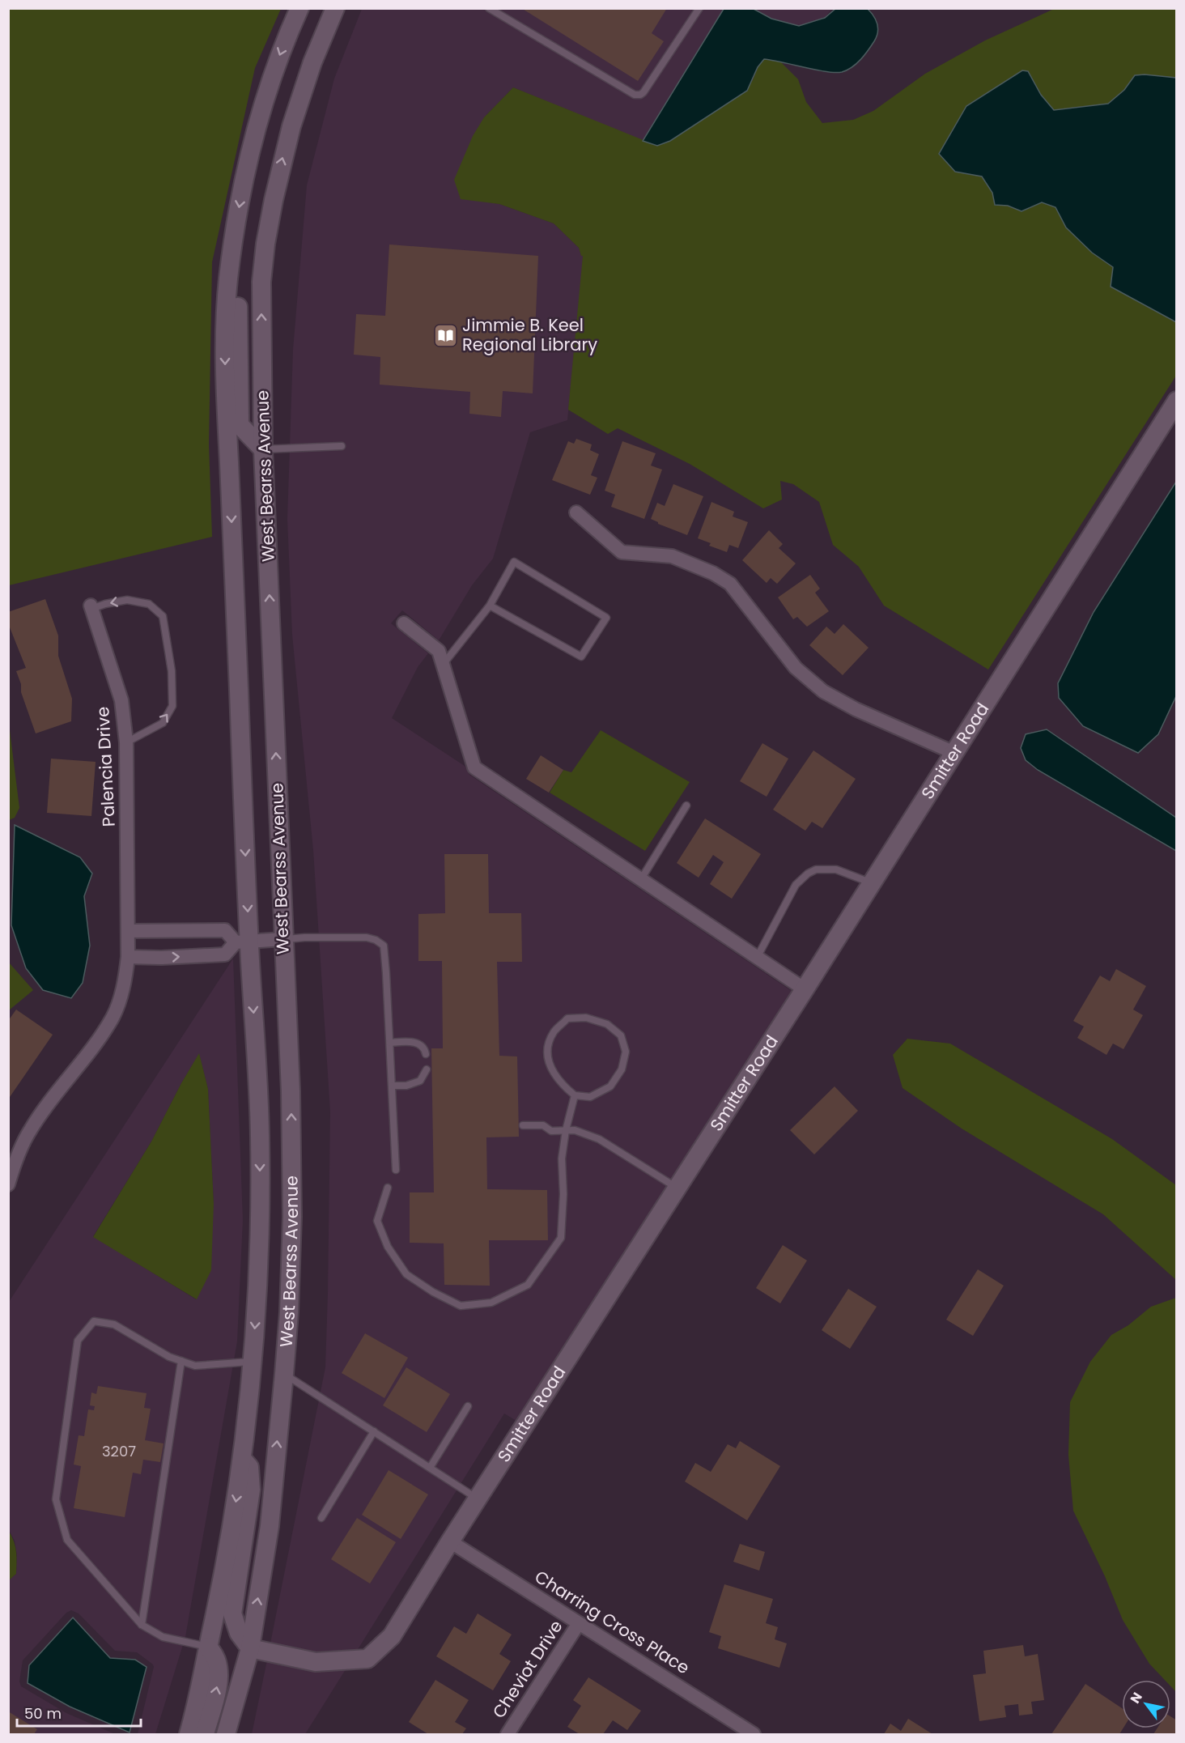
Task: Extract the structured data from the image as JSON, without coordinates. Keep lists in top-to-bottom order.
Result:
{
  "streets": {
    "main road": ["West Bearss Avenue", "Smitter Road"],
    "street": ["Palencia Drive", "Charring Cross Place", "Cheviot Drive"]
  },
  "crossings": [
    ["West Bearss Avenue", "Smitter Road"],
    ["Smitter Road", "Charring Cross Place"],
    ["Charring Cross Place", "Cheviot Drive"]
  ],
  "places": {
    "library": ["Jimmie B. Keel Regional Library"]
  },
  "house_numbers": ["3207"],
  "scale_bar": "50 m",
  "north": "top left"
}
